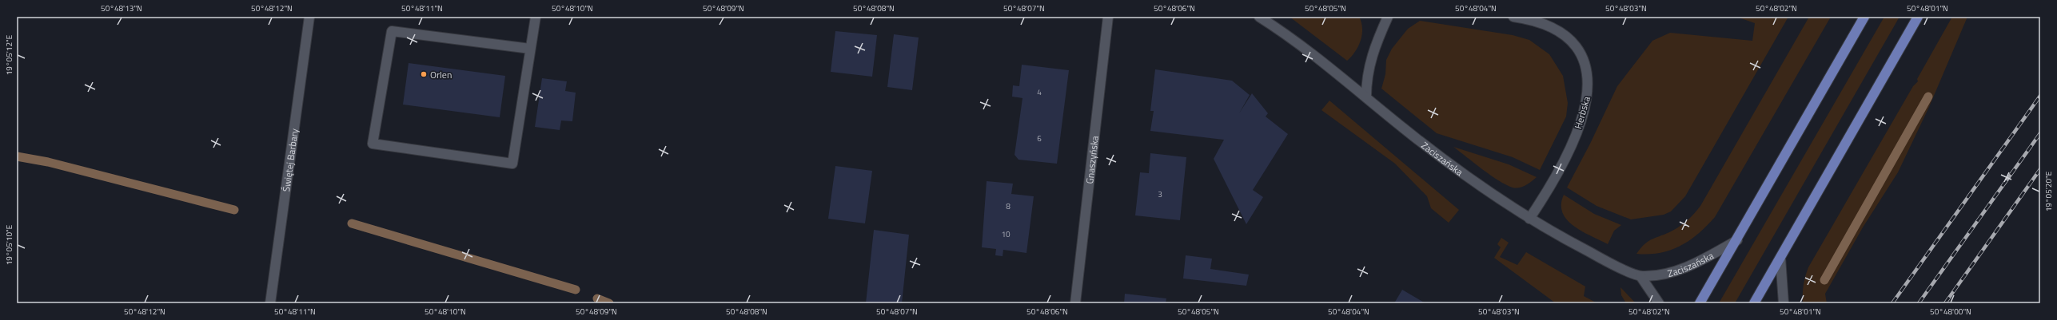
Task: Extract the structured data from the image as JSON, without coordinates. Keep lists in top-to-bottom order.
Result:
{
  "streets": {
    "street": [
      "Herbska",
      "Zaciszańska",
      "Świętej Barbary",
      "Gnaszyńska"
    ]
  },
  "crossings": [
    ["Herbska", "Zaciszańska"]
  ],
  "places": ["Orlen"],
  "house_numbers": [
    "4",
    "6",
    "3",
    "8",
    "10"
  ],
  "coordinates": [
    "50°48'13\"N",
    "50°48'12\"N",
    "50°48'11\"N",
    "50°48'10\"N",
    "50°48'09\"N",
    "50°48'08\"N",
    "50°48'07\"N",
    "50°48'06\"N",
    "50°48'05\"N",
    "50°48'04\"N",
    "50°48'03\"N",
    "50°48'02\"N",
    "50°48'01\"N",
    "19°05'12\"E",
    "19°05'20\"E",
    "19°05'10\"E",
    "50°48'00\"N"
  ]
}
